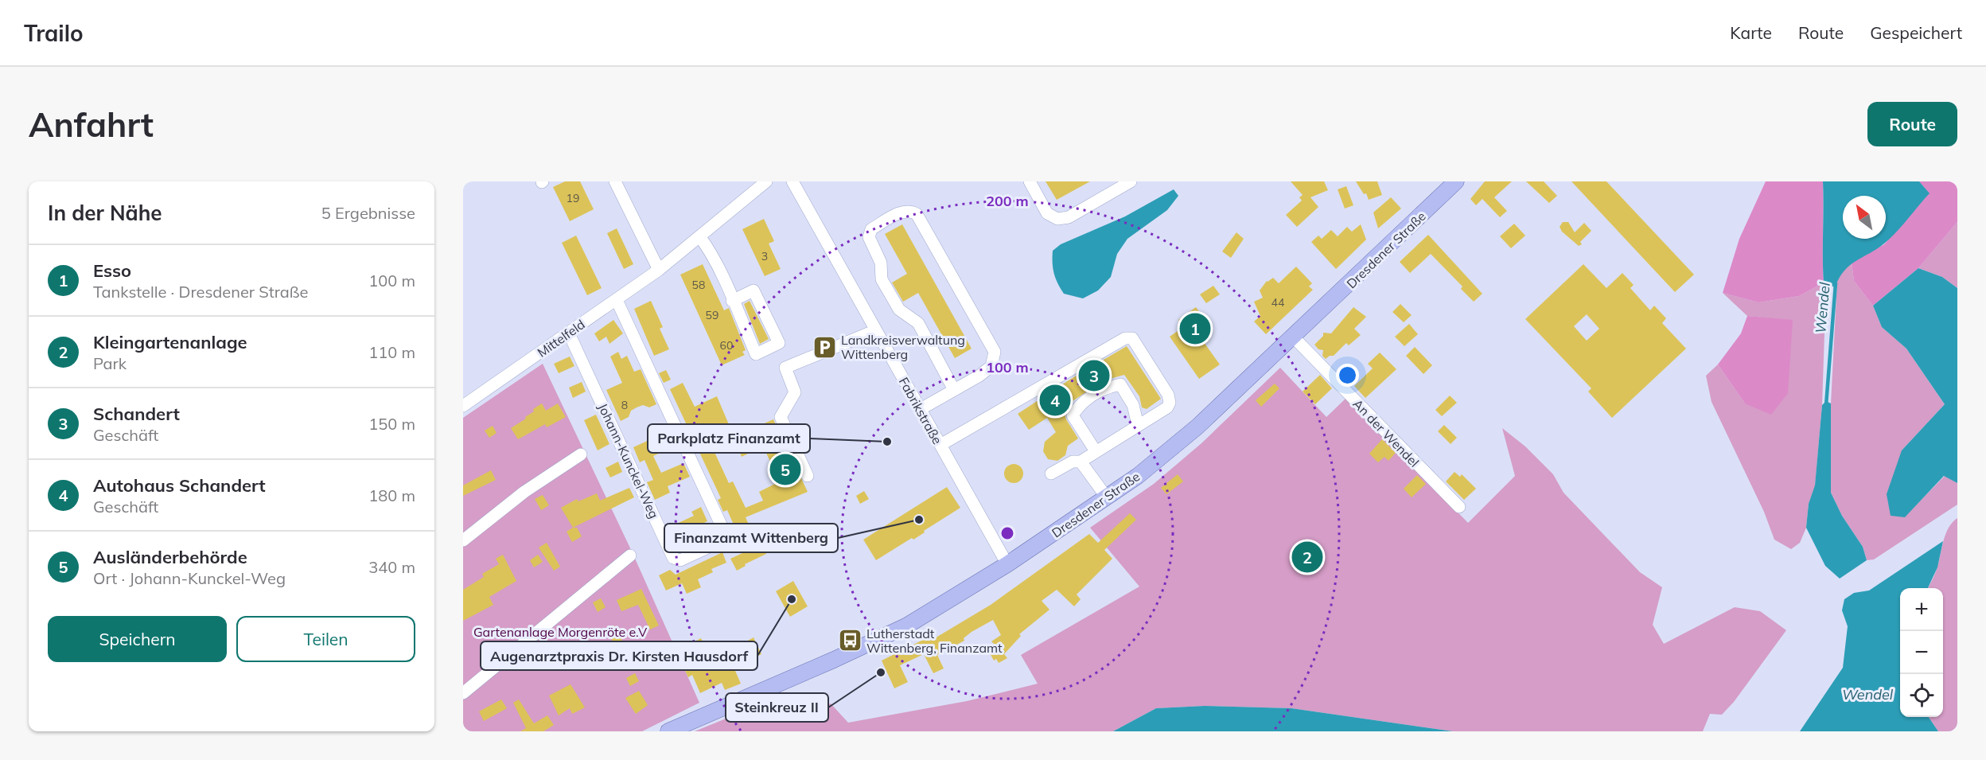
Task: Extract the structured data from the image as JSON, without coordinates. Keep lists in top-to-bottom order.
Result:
{
  "streets": {
    "main road": ["Dresdener Straße"],
    "street": [
      "Mittelfeld",
      "Fabrikstraße",
      "An der Wendel",
      "Johann-Kunckel-Weg"
    ]
  },
  "crossings": [
    ["Dresdener Straße", "Fabrikstraße"],
    ["Dresdener Straße", "An der Wendel"],
    ["Mittelfeld", "Johann-Kunckel-Weg"]
  ],
  "water": ["Wendel"],
  "parks": ["Gartenanlage Morgenröte e.V"],
  "places": {
    "parking": ["Landkreisverwaltung Wittenberg"],
    "other": [
      "Parkplatz Finanzamt",
      "Finanzamt Wittenberg",
      "Augenarztpraxis Dr. Kirsten Hausdorf",
      "Steinkreuz II"
    ],
    "bus stop": ["Lutherstadt Wittenberg, Finanzamt"]
  },
  "house_numbers": [
    "19",
    "3",
    "58",
    "44",
    "59",
    "60",
    "8"
  ],
  "north": "top left",
  "page": {
    "header": "Trailo",
    "nav": ["Karte", "Route", "Gespeichert"],
    "buttons": [
      "Route",
      ["Speichern", "Teilen"]
    ],
    "title": "Anfahrt",
    "heading": ["In der Nähe", "5 Ergebnisse"],
    "list": [
      {
        "mark": "1",
        "name": "Esso",
        "note": "Tankstelle · Dresdener Straße",
        "value": "100 m"
      },
      {
        "mark": "2",
        "name": "Kleingartenanlage",
        "note": "Park",
        "value": "110 m"
      },
      {
        "mark": "3",
        "name": "Schandert",
        "note": "Geschäft",
        "value": "150 m"
      },
      {
        "mark": "4",
        "name": "Autohaus Schandert",
        "note": "Geschäft",
        "value": "180 m"
      },
      {
        "mark": "5",
        "name": "Ausländerbehörde",
        "note": "Ort · Johann-Kunckel-Weg",
        "value": "340 m"
      }
    ],
    "pins": [
      "1",
      "3",
      "4",
      "5",
      "2"
    ],
    "map_buttons": ["+", "−"]
  },
  "rings": ["200 m", "100 m"]
}
